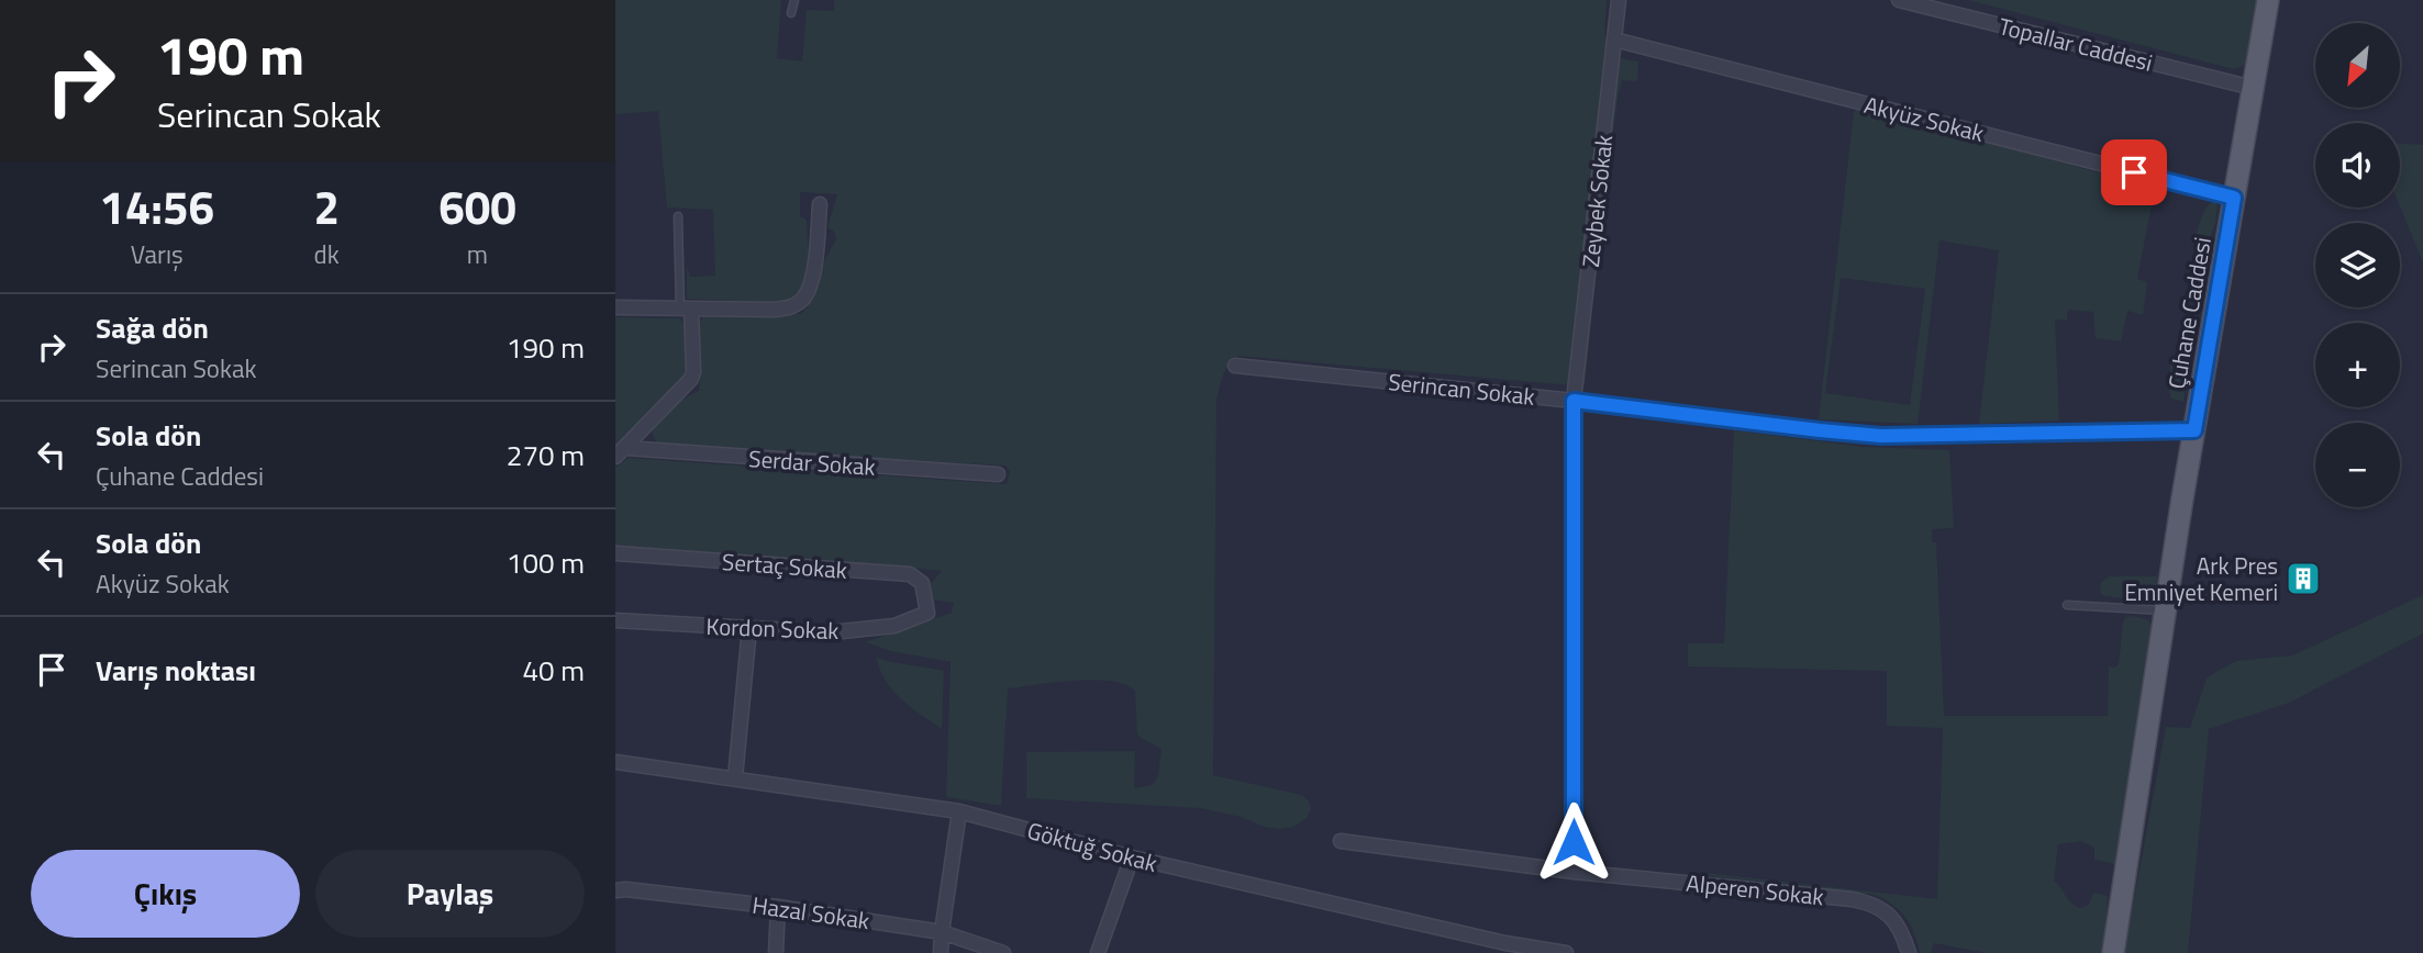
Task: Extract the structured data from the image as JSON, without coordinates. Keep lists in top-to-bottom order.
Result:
{
  "streets": {
    "main road": ["Çuhane Caddesi"],
    "street": [
      "Topallar Caddesi",
      "Akyüz Sokak",
      "Zeybek Sokak",
      "Serincan Sokak",
      "Serdar Sokak",
      "Sertaç Sokak",
      "Kordon Sokak",
      "Göktuğ Sokak",
      "Alperen Sokak",
      "Hazal Sokak"
    ]
  },
  "crossings": [
    ["Topallar Caddesi", "Çuhane Caddesi"],
    ["Akyüz Sokak", "Zeybek Sokak"],
    ["Akyüz Sokak", "Çuhane Caddesi"],
    ["Zeybek Sokak", "Serincan Sokak"],
    ["Zeybek Sokak", "Alperen Sokak"],
    ["Çuhane Caddesi", "Serincan Sokak"],
    ["Sertaç Sokak", "Kordon Sokak"]
  ],
  "places": {
    "building": ["Ark Pres Emniyet Kemeri"]
  },
  "north": "bottom left",
  "page": {
    "turn": ["190 m", "Serincan Sokak"],
    "map_buttons": ["+", "−"],
    "eta": [
      "14:56",
      "Varış",
      "2",
      "dk",
      "600",
      "m"
    ],
    "list": [
      {
        "name": "Sağa dön",
        "note": "Serincan Sokak",
        "value": "190 m"
      },
      {
        "name": "Sola dön",
        "note": "Çuhane Caddesi",
        "value": "270 m"
      },
      {
        "name": "Sola dön",
        "note": "Akyüz Sokak",
        "value": "100 m"
      },
      {
        "name": "Varış noktası",
        "value": "40 m"
      }
    ],
    "buttons": ["Çıkış", "Paylaş"]
  }
}
